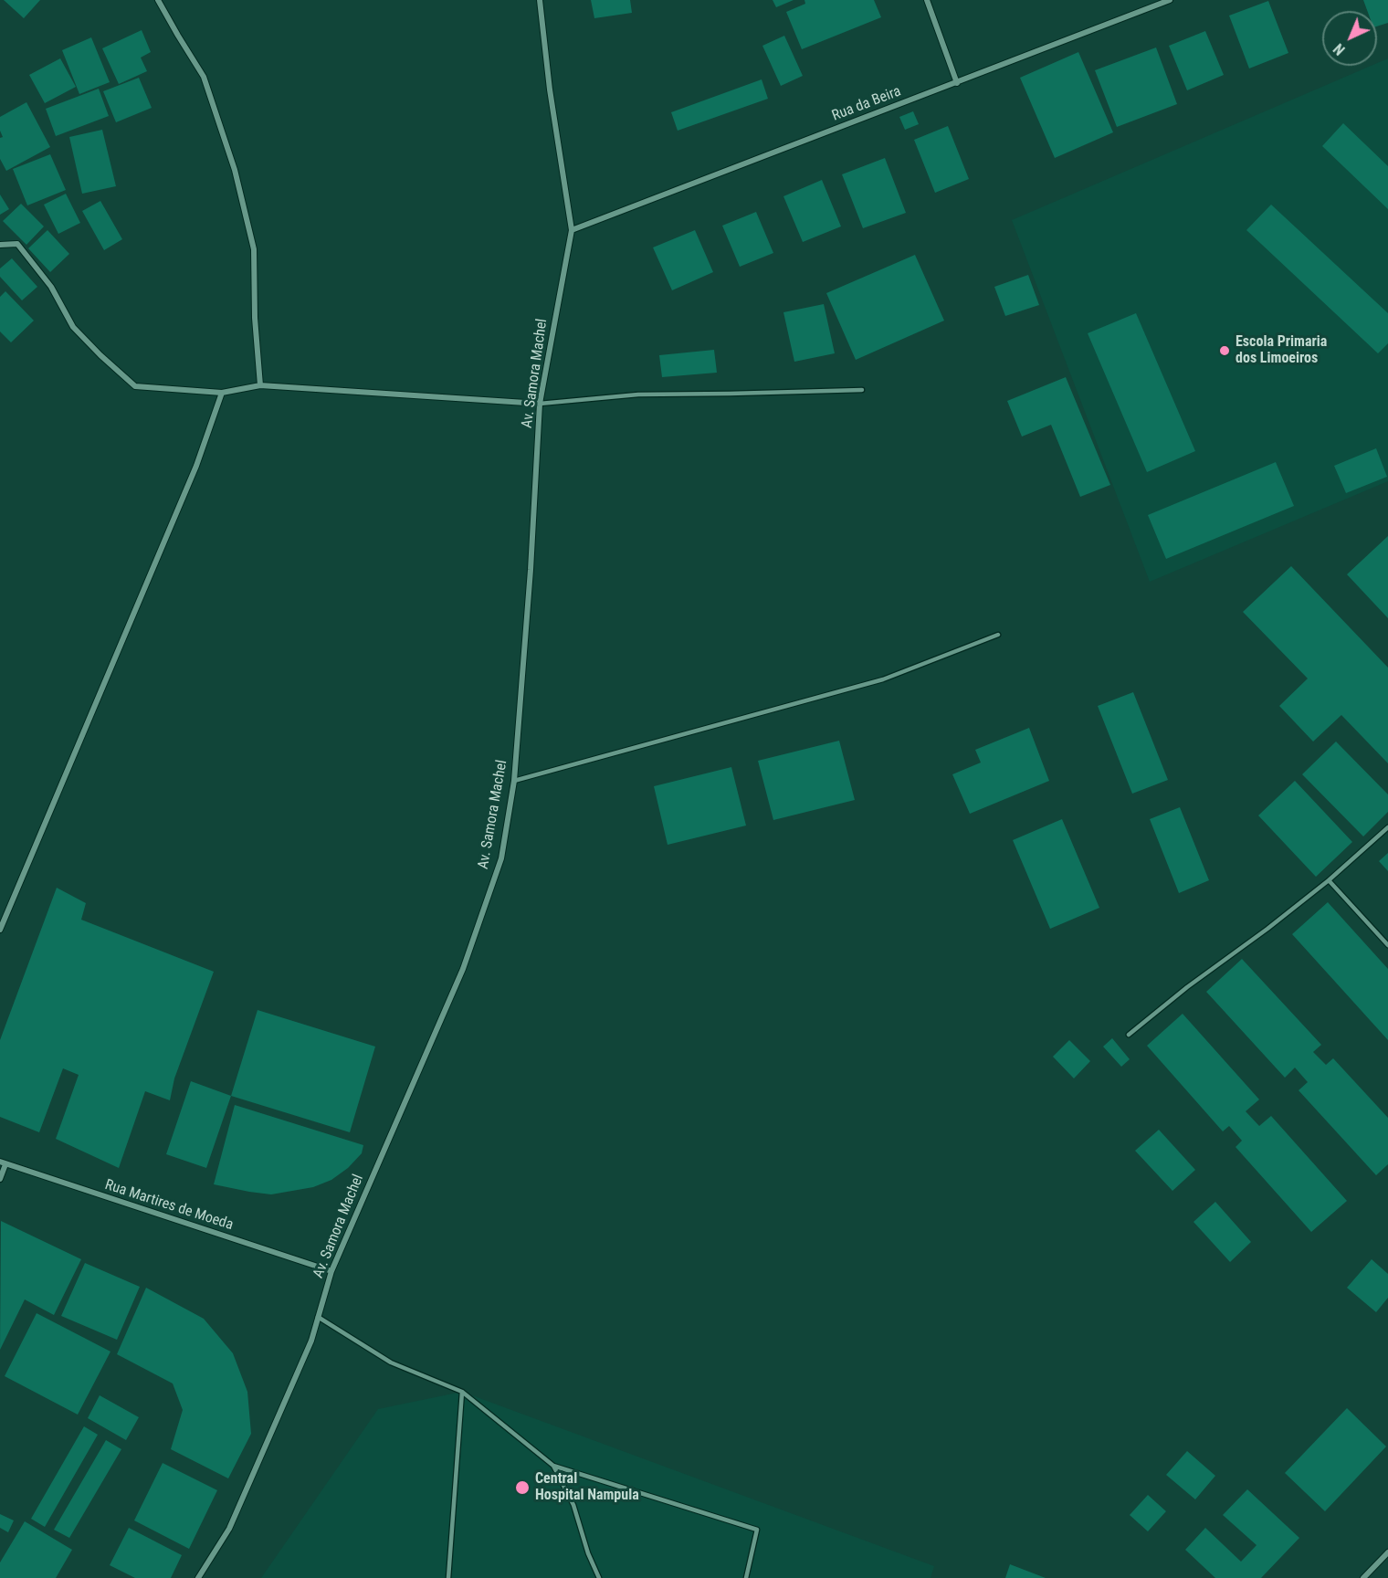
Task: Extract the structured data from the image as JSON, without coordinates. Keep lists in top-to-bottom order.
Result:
{
  "streets": {
    "street": ["Rua da Beira", "Av. Samora Machel", "Rua Martires de Moeda"]
  },
  "crossings": [
    ["Rua da Beira", "Av. Samora Machel"],
    ["Av. Samora Machel", "Rua Martires de Moeda"]
  ],
  "places": ["Escola Primaria dos Limoeiros", "Central Hospital Nampula"],
  "north": "bottom left"
}
